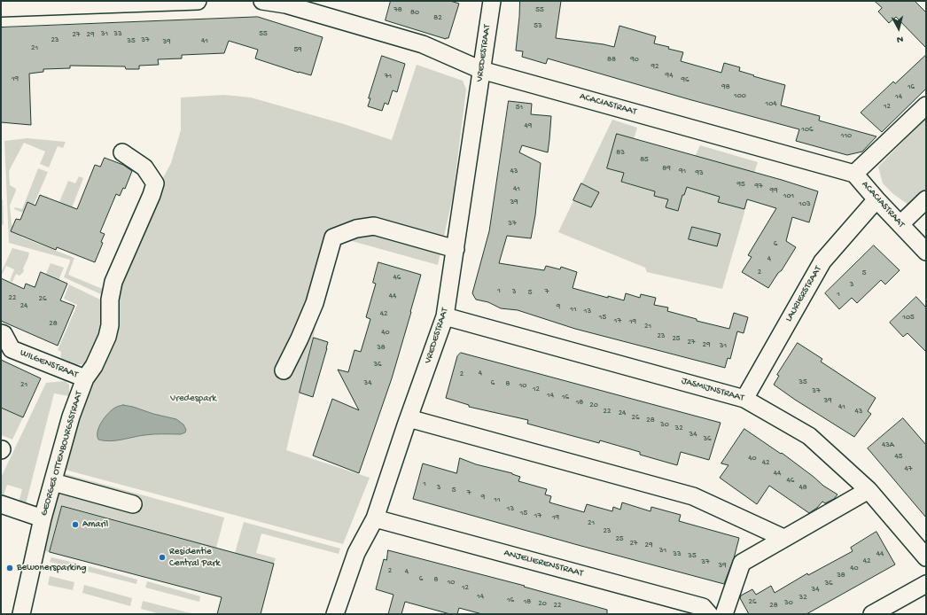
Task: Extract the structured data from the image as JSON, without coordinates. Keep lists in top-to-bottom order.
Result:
{
  "streets": {
    "street": [
      "VREDESTRAAT",
      "ACACIASTRAAT",
      "LAURIERSTRAAT",
      "WILGENSTRAAT",
      "JASMIJNSTRAAT",
      "GEORGES OTTENBOURGSSTRAAT",
      "ANJELIERENSTRAAT"
    ]
  },
  "crossings": [
    ["VREDESTRAAT", "ACACIASTRAAT"],
    ["VREDESTRAAT", "JASMIJNSTRAAT"],
    ["VREDESTRAAT", "ANJELIERENSTRAAT"],
    ["ACACIASTRAAT", "LAURIERSTRAAT"],
    ["LAURIERSTRAAT", "JASMIJNSTRAAT"],
    ["WILGENSTRAAT", "GEORGES OTTENBOURGSSTRAAT"]
  ],
  "parks": ["Vredespark"],
  "places": ["Amaril", "Residentie Central Park", "Bewonersparking"],
  "house_numbers": [
    "78",
    "55",
    "80",
    "82",
    "53",
    "31",
    "33",
    "55",
    "27",
    "29",
    "23",
    "37",
    "35",
    "41",
    "39",
    "21",
    "59",
    "88",
    "90",
    "92",
    "94",
    "71",
    "19",
    "96",
    "98",
    "16",
    "100",
    "14",
    "104",
    "12",
    "51",
    "49",
    "106",
    "110",
    "83",
    "85",
    "89",
    "43",
    "91",
    "93",
    "95",
    "97",
    "41",
    "99",
    "101",
    "39",
    "103",
    "37",
    "6",
    "4",
    "2",
    "5",
    "46",
    "3",
    "1",
    "3",
    "7",
    "5",
    "1",
    "44",
    "22",
    "26",
    "24",
    "9",
    "11",
    "13",
    "42",
    "15",
    "105",
    "17",
    "19",
    "28",
    "21",
    "40",
    "23",
    "25",
    "27",
    "29",
    "31",
    "38",
    "36",
    "4",
    "2",
    "35",
    "34",
    "6",
    "8",
    "21",
    "10",
    "12",
    "37",
    "14",
    "16",
    "39",
    "18",
    "20",
    "41",
    "22",
    "43",
    "24",
    "26",
    "28",
    "30",
    "32",
    "34",
    "36",
    "43A",
    "45",
    "40",
    "42",
    "47",
    "44",
    "46",
    "1",
    "3",
    "48",
    "5",
    "7",
    "9",
    "11",
    "13",
    "15",
    "17",
    "19",
    "21",
    "23",
    "25",
    "27",
    "29",
    "31",
    "33",
    "44",
    "35",
    "42",
    "37",
    "39",
    "40",
    "2",
    "4",
    "38",
    "6",
    "8",
    "10",
    "36",
    "12",
    "34",
    "14",
    "32",
    "16",
    "18",
    "26",
    "30",
    "20",
    "22",
    "28"
  ],
  "north": "bottom"
}
